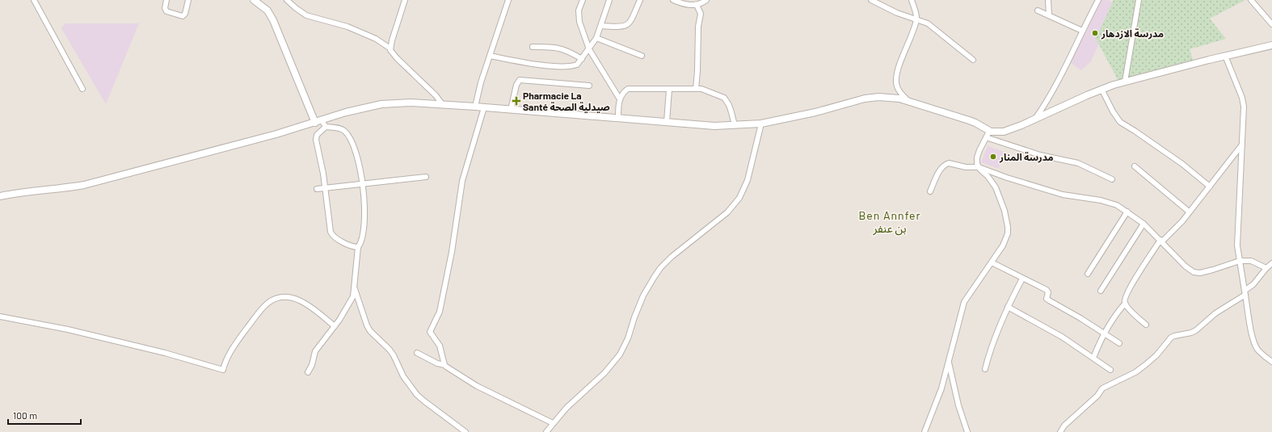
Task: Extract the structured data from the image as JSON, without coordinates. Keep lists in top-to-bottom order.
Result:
{
  "districts": ["Ben Annfer بن عنفر"],
  "places": {
    "other": ["مدرسة الازدهار", "مدرسة المنار"],
    "health": ["Pharmacie La Santé صيدلية الصحة"]
  },
  "scale_bar": "100 m"
}
